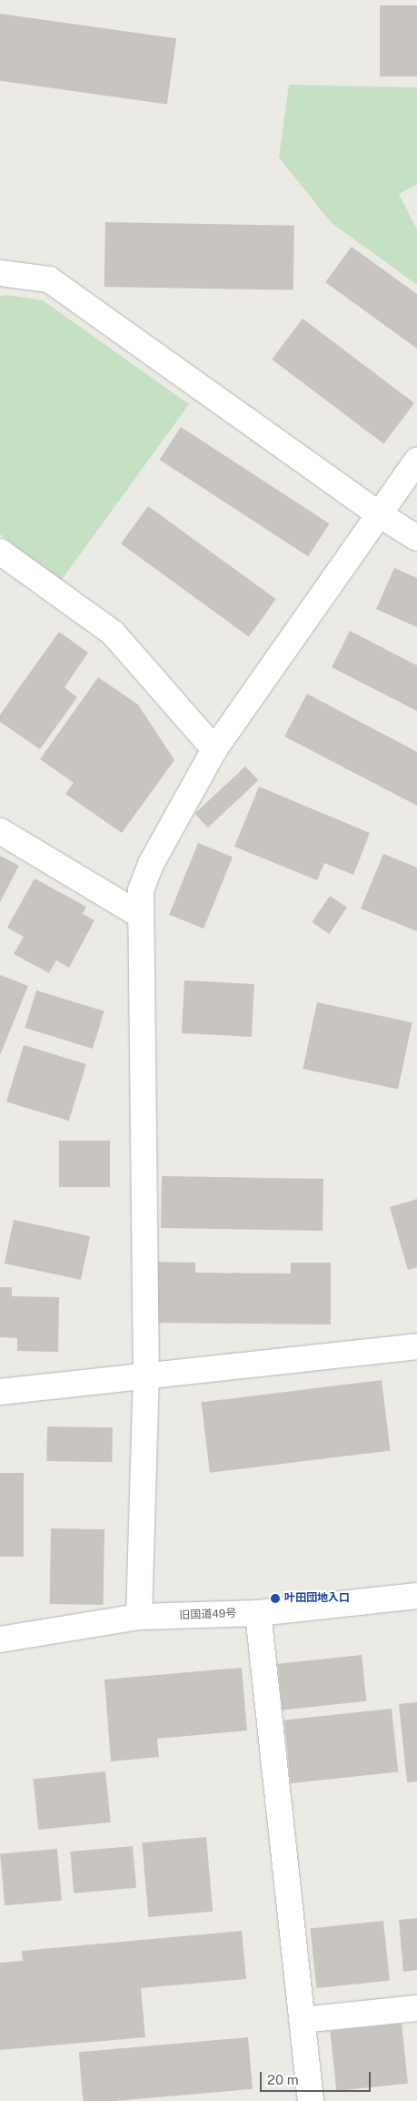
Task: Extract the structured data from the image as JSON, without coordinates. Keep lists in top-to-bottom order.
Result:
{
  "streets": {
    "street": ["旧国道49号"]
  },
  "places": ["叶田団地入口"],
  "scale_bar": "20 m"
}
